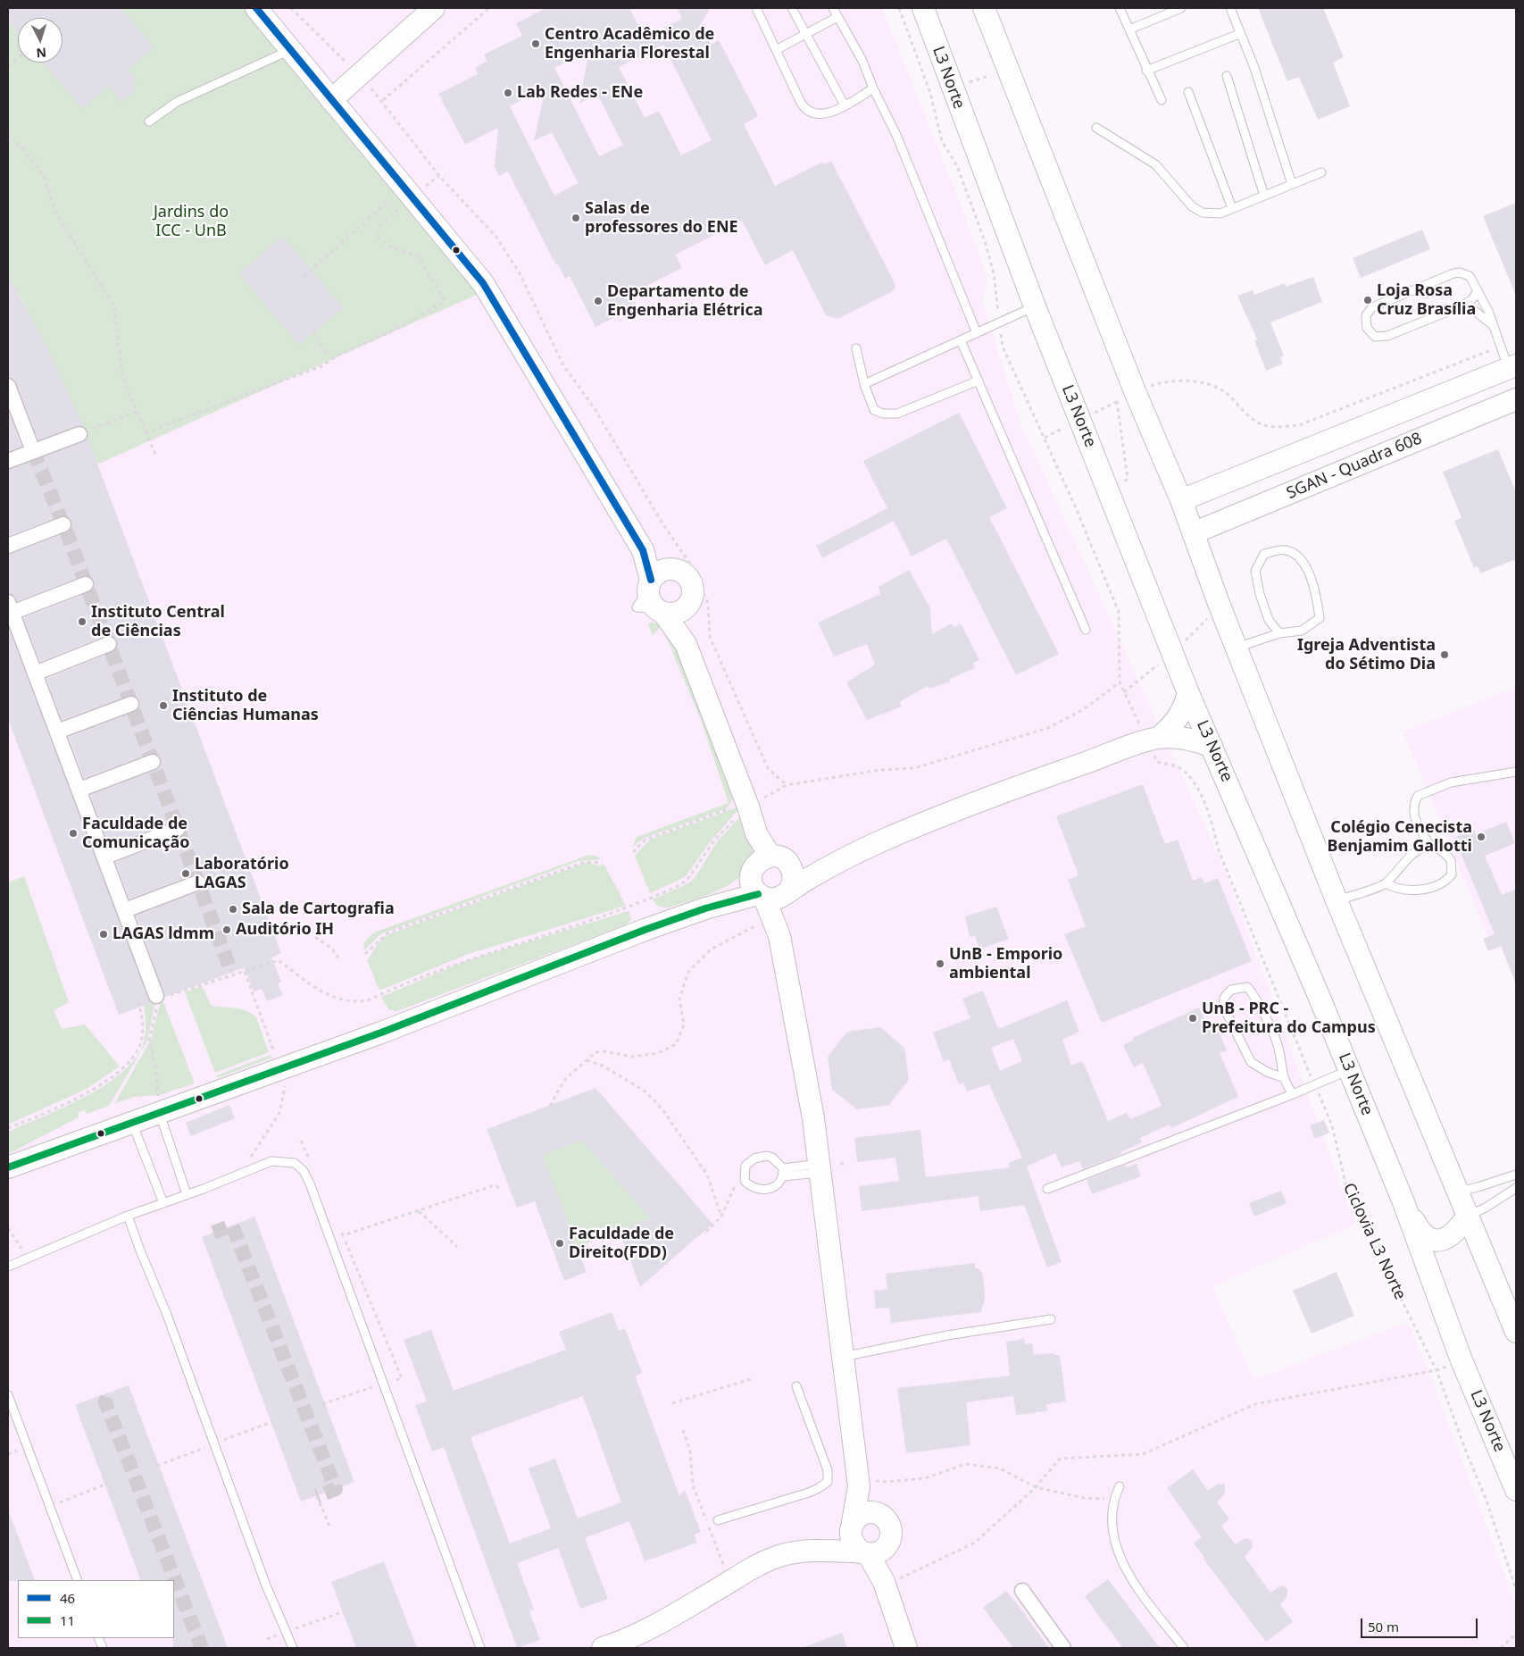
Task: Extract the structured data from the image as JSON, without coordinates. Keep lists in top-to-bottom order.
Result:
{
  "streets": {
    "street": ["L3 Norte", "SGAN - Quadra 608"],
    "path": ["Ciclovia L3 Norte"]
  },
  "parks": ["Jardins do ICC - UnB"],
  "places": [
    "Centro Acadêmico de Engenharia Florestal",
    "Lab Redes - ENe",
    "Salas de professores do ENE",
    "Loja Rosa Cruz Brasília",
    "Departamento de Engenharia Elétrica",
    "Instituto Central de Ciências",
    "Igreja Adventista do Sétimo Dia",
    "Instituto de Ciências Humanas",
    "Faculdade de Comunicação",
    "Colégio Cenecista Benjamim Gallotti",
    "Laboratório LAGAS",
    "Sala de Cartografia",
    "Auditório IH",
    "LAGAS ldmm",
    "UnB - Emporio ambiental",
    "UnB - PRC - Prefeitura do Campus",
    "Faculdade de Direito(FDD)"
  ],
  "lines": ["transit line 46", "transit line 11"],
  "legend": ["46", "11"],
  "scale_bar": "50 m",
  "north": "bottom"
}
